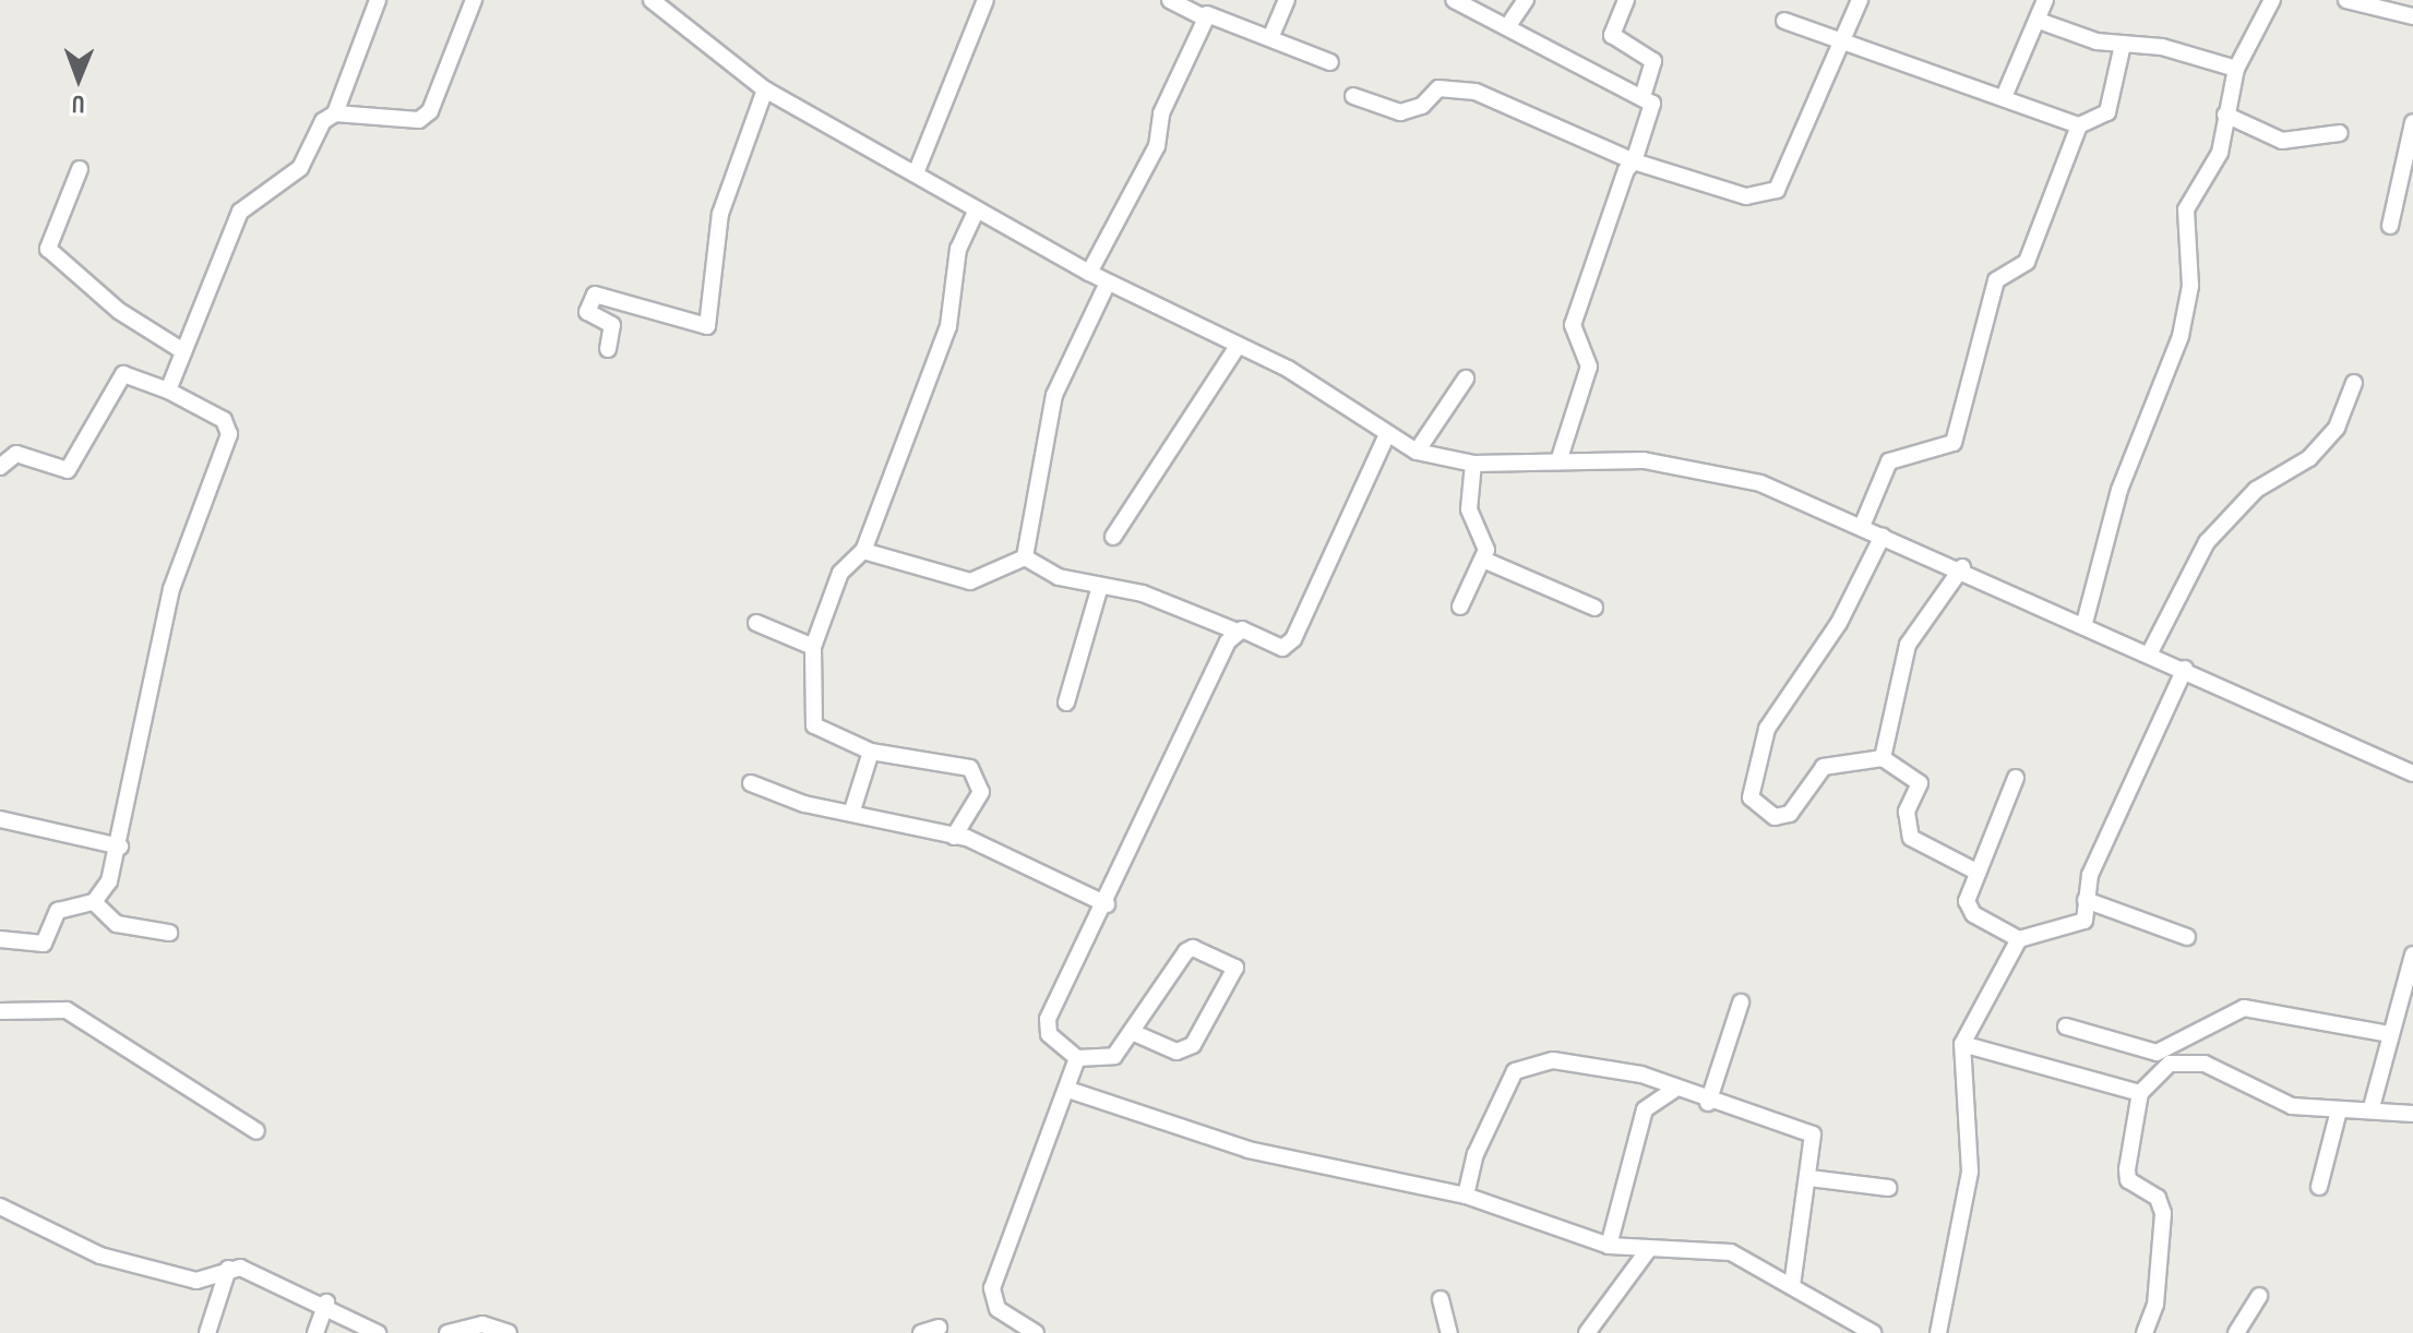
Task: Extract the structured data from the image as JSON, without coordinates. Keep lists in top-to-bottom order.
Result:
{
  "north": "bottom"
}
